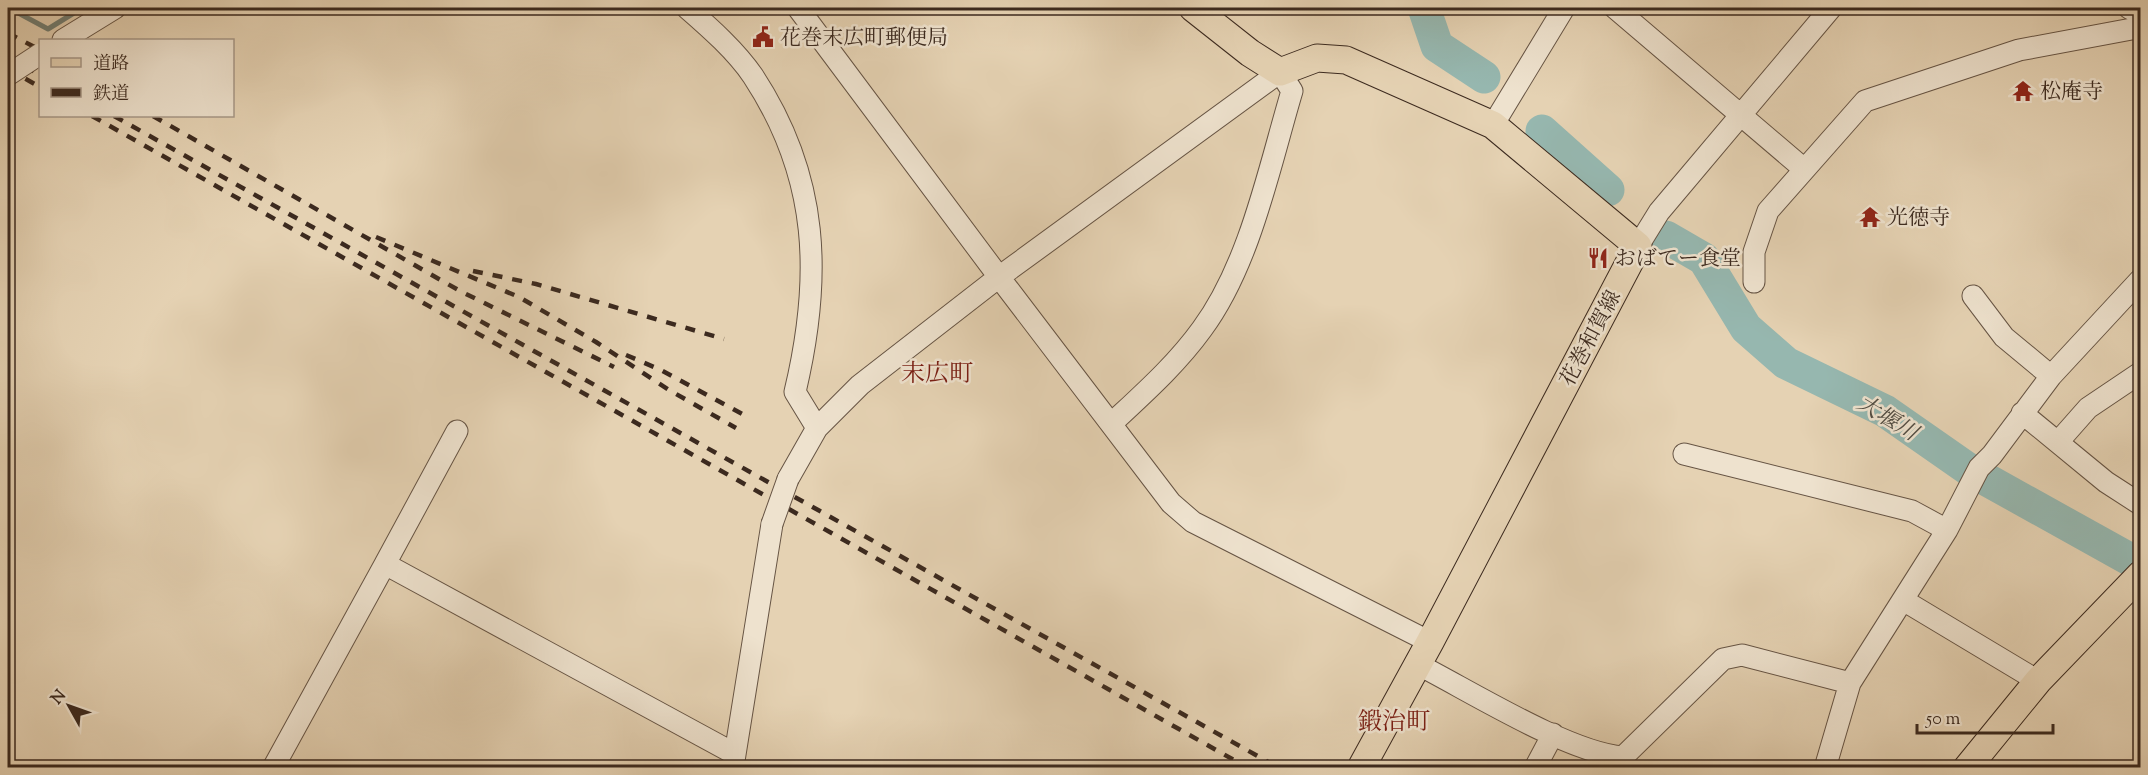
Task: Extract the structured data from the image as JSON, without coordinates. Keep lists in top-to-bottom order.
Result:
{
  "streets": {
    "main road": ["花巻和賀線"]
  },
  "districts": ["末広町", "鍛治町"],
  "water": ["大堰川"],
  "places": {
    "public building": ["花巻末広町郵便局"],
    "temple": ["松庵寺", "光徳寺"],
    "restaurant": ["おばてー食堂"]
  },
  "legend": ["道路", "鉄道"],
  "scale_bar": "50 m",
  "north": "top left"
}
